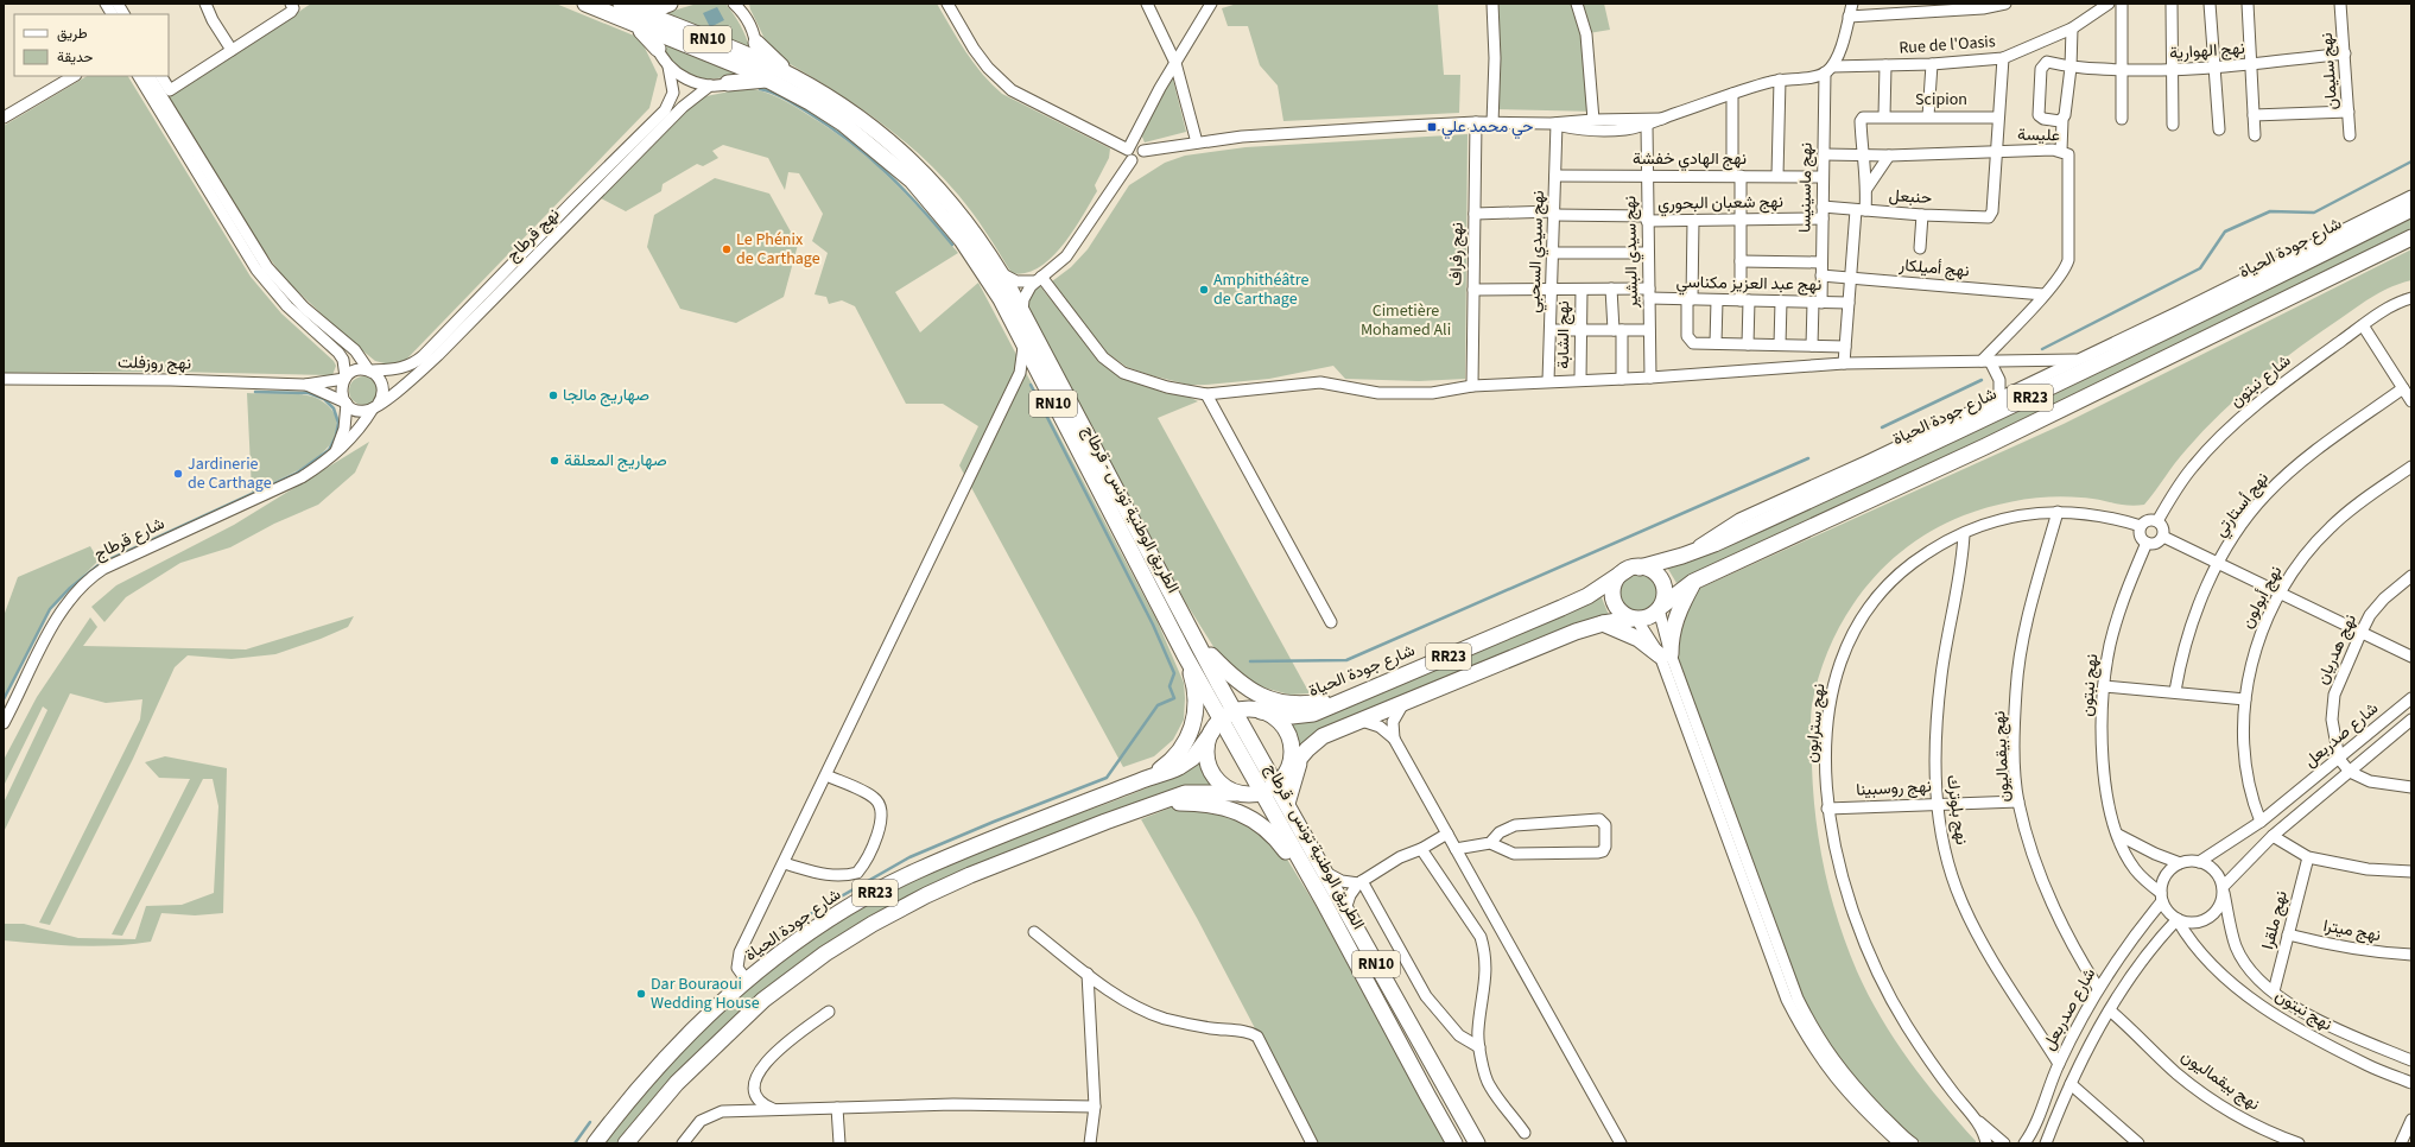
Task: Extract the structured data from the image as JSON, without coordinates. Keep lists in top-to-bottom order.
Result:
{
  "streets": {
    "highway": [
      "RN10",
      "شارع جودة الحياة",
      "RR23",
      "الطريق الوطنية تونس - قرطاج"
    ],
    "street": [
      "Rue de l'Oasis",
      "نهج الهوارية",
      "نهج سليمان",
      "Scipion",
      "عليسة",
      "نهج الهادي خفشة",
      "نهج ماسينيسا",
      "حنبعل",
      "نهج شعبان البحوري",
      "نهج قرطاج",
      "نهج سيدي السحبي",
      "نهج سيدي البشير",
      "نهج رفراف",
      "نهج أميلكار",
      "نهج عبد العزيز مكناسي",
      "نهج الشابة",
      "نهج روزفلت",
      "شارع نبتون",
      "نهج أستارتي",
      "شارع قرطاج",
      "نهج أبولون",
      "نهج هدريان",
      "نهج نبتون",
      "نهج سترابون",
      "شارع صدربعل",
      "نهج بيقماليون",
      "نهج روسبينا",
      "نهج بلوترك",
      "نهج ملقرا",
      "نهج ميترا"
    ]
  },
  "crossings": [
    ["Rue de l'Oasis", "نهج ماسينيسا"],
    ["نهج الهوارية", "نهج سليمان"],
    ["Scipion", "عليسة"],
    ["عليسة", "نهج ماسينيسا"],
    ["عليسة", "حنبعل"],
    ["عليسة", "نهج أميلكار"],
    ["نهج الهادي خفشة", "نهج ماسينيسا"],
    ["نهج الهادي خفشة", "نهج سيدي السحبي"],
    ["نهج الهادي خفشة", "نهج سيدي البشير"],
    ["نهج ماسينيسا", "حنبعل"],
    ["نهج ماسينيسا", "نهج شعبان البحوري"],
    ["نهج ماسينيسا", "نهج أميلكار"],
    ["نهج ماسينيسا", "نهج عبد العزيز مكناسي"],
    ["نهج شعبان البحوري", "نهج سيدي السحبي"],
    ["نهج شعبان البحوري", "نهج سيدي البشير"],
    ["نهج شعبان البحوري", "نهج رفراف"],
    ["نهج قرطاج", "نهج روزفلت"],
    ["نهج قرطاج", "شارع قرطاج"],
    ["شارع جودة الحياة", "RR23"],
    ["شارع جودة الحياة", "الطريق الوطنية تونس - قرطاج"],
    ["نهج سيدي السحبي", "نهج عبد العزيز مكناسي"],
    ["نهج سيدي البشير", "نهج عبد العزيز مكناسي"],
    ["نهج رفراف", "نهج عبد العزيز مكناسي"],
    ["نهج عبد العزيز مكناسي", "نهج الشابة"],
    ["نهج روزفلت", "شارع قرطاج"],
    ["شارع نبتون", "نهج نبتون"],
    ["شارع نبتون", "نهج سترابون"],
    ["RR23", "الطريق الوطنية تونس - قرطاج"],
    ["نهج أبولون", "شارع صدربعل"],
    ["نهج هدريان", "شارع صدربعل"],
    ["نهج نبتون", "نهج سترابون"],
    ["نهج نبتون", "شارع صدربعل"],
    ["نهج نبتون", "نهج ملقرا"],
    ["نهج سترابون", "نهج بيقماليون"],
    ["نهج سترابون", "نهج روسبينا"],
    ["نهج سترابون", "نهج بلوترك"],
    ["شارع صدربعل", "نهج بيقماليون"],
    ["شارع صدربعل", "نهج بلوترك"],
    ["نهج بيقماليون", "نهج روسبينا"],
    ["نهج روسبينا", "نهج بلوترك"],
    ["نهج ملقرا", "نهج ميترا"]
  ],
  "parks": ["Cimetière Mohamed Ali"],
  "places": {
    "transit": ["حي محمد علي"],
    "other": [
      "Le Phénix de Carthage",
      "Amphithéâtre de Carthage",
      "صهاريج مالجا",
      "صهاريج المعلقة",
      "Jardinerie de Carthage",
      "Dar Bouraoui Wedding House"
    ]
  },
  "legend": ["طريق", "حديقة"]
}
